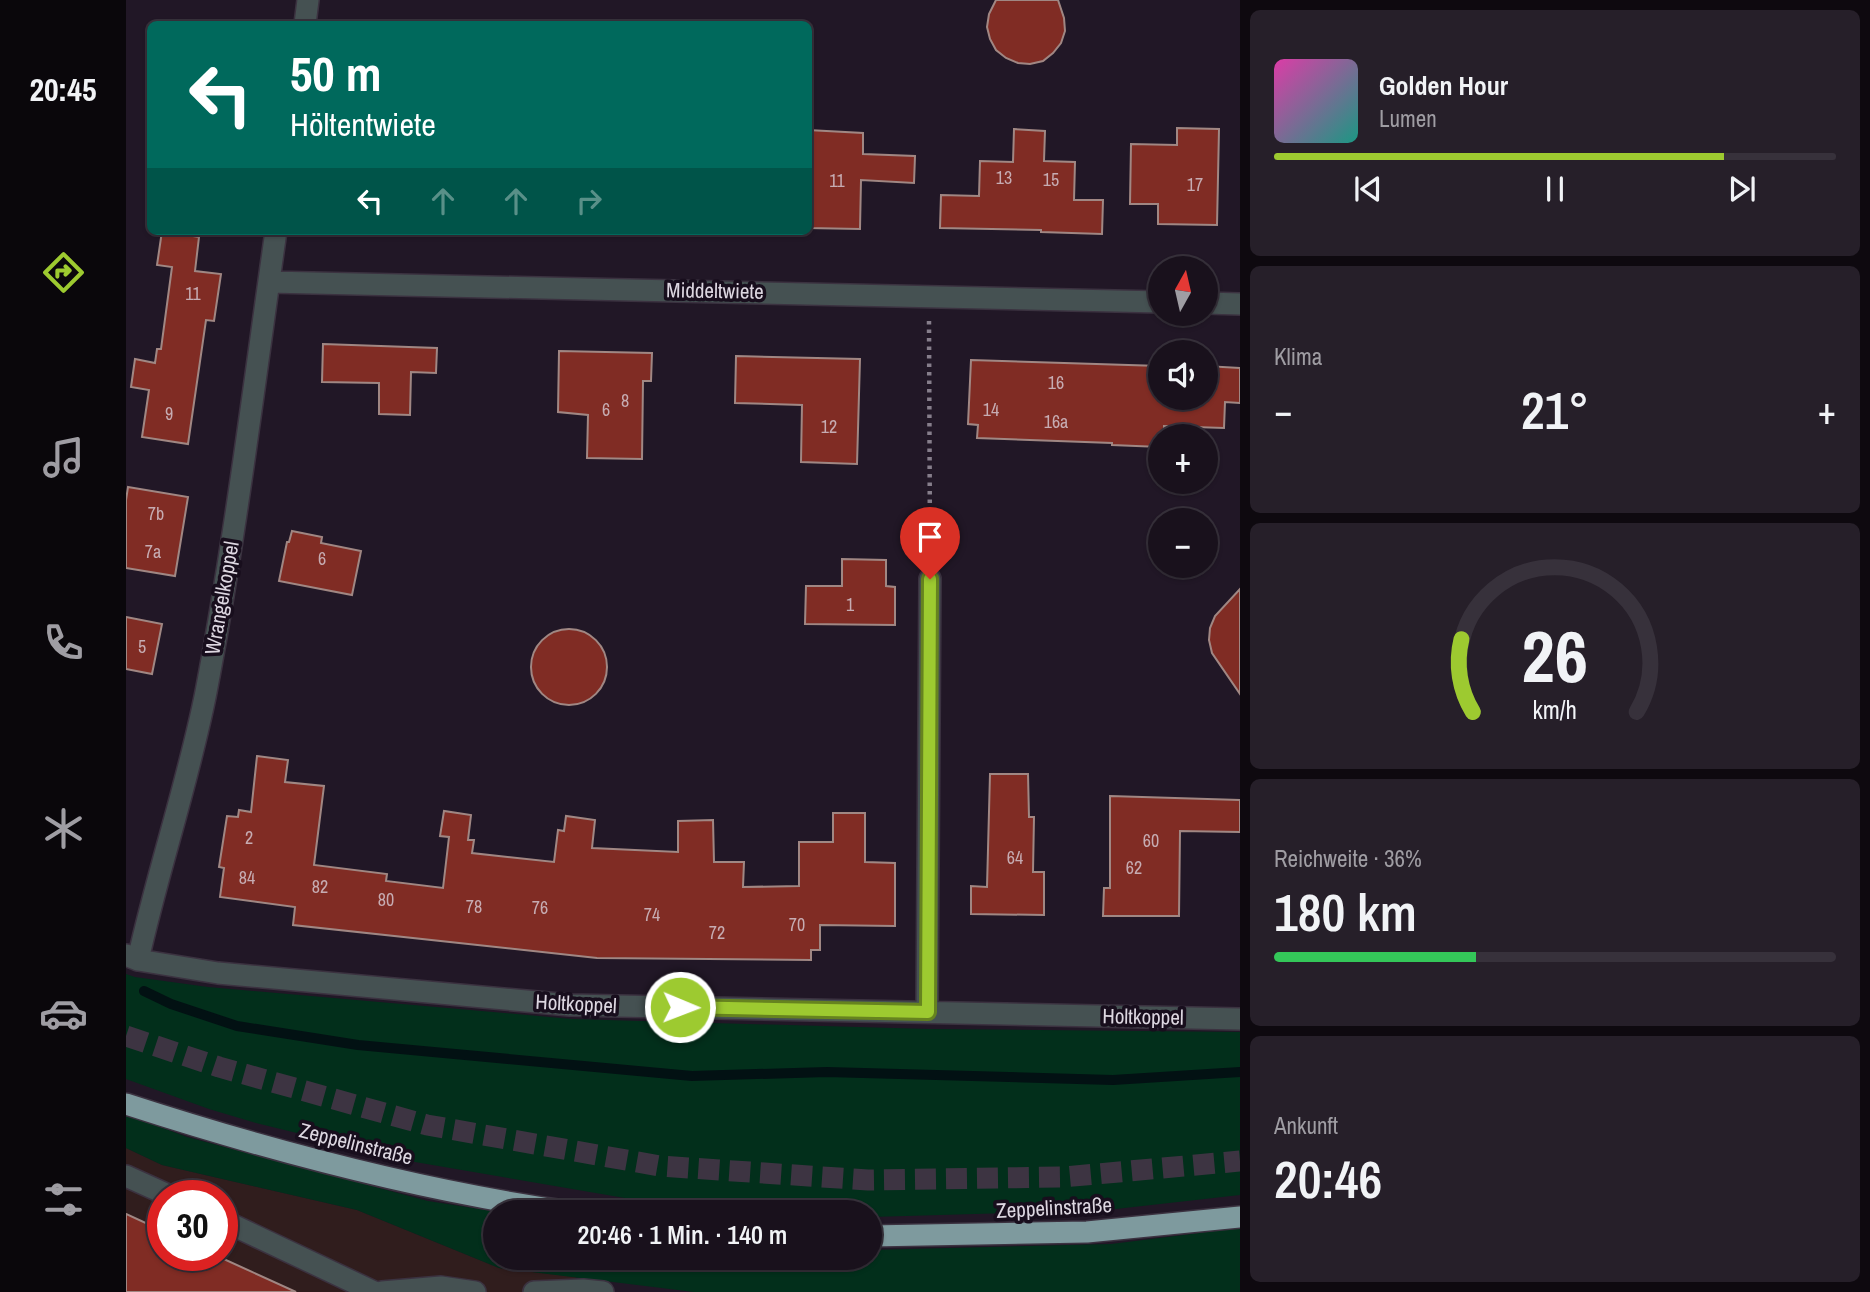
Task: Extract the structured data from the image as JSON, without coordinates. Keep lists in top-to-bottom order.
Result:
{
  "streets": {
    "highway": ["Zeppelinstraße"],
    "street": ["Middeltwiete", "Wrangelkoppel", "Holtkoppel"]
  },
  "crossings": [
    ["Middeltwiete", "Wrangelkoppel"],
    ["Wrangelkoppel", "Holtkoppel"]
  ],
  "house_numbers": [
    "13",
    "15",
    "11",
    "17",
    "11",
    "16",
    "8",
    "6",
    "14",
    "9",
    "16a",
    "12",
    "7b",
    "7a",
    "6",
    "1",
    "5",
    "2",
    "60",
    "64",
    "62",
    "84",
    "82",
    "80",
    "78",
    "76",
    "74",
    "70",
    "72"
  ],
  "north": "top",
  "page": {
    "tabs": "20:45",
    "turn": ["50 m", "Höltentwiete"],
    "song": ["Golden Hour", "Lumen"],
    "map_buttons": ["+", "−"],
    "tile": [
      "Klima",
      ["Reichweite · 36%", "180 km"],
      ["Ankunft", "20:46"]
    ],
    "heat": ["−", "21°", "+"],
    "limit": "30",
    "trip": "20:46 · 1 Min. · 140 m",
    "gauge": ["26", "km/h"]
  }
}
